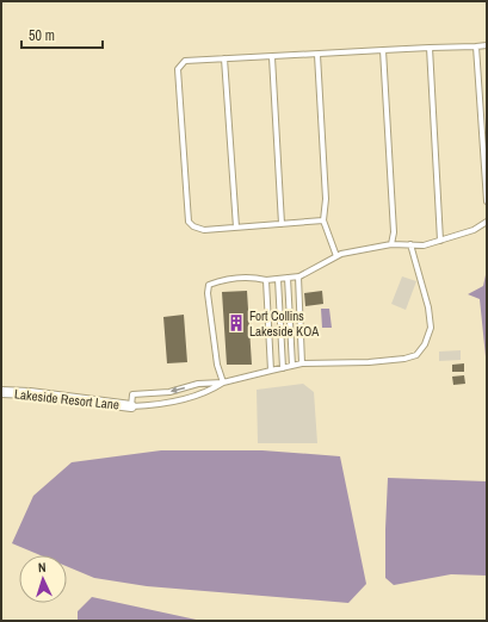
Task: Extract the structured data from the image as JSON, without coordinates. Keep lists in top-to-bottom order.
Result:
{
  "streets": {
    "street": ["Lakeside Resort Lane"]
  },
  "places": {
    "building": ["Fort Collins Lakeside KOA"]
  },
  "scale_bar": "50 m",
  "north": "top"
}
